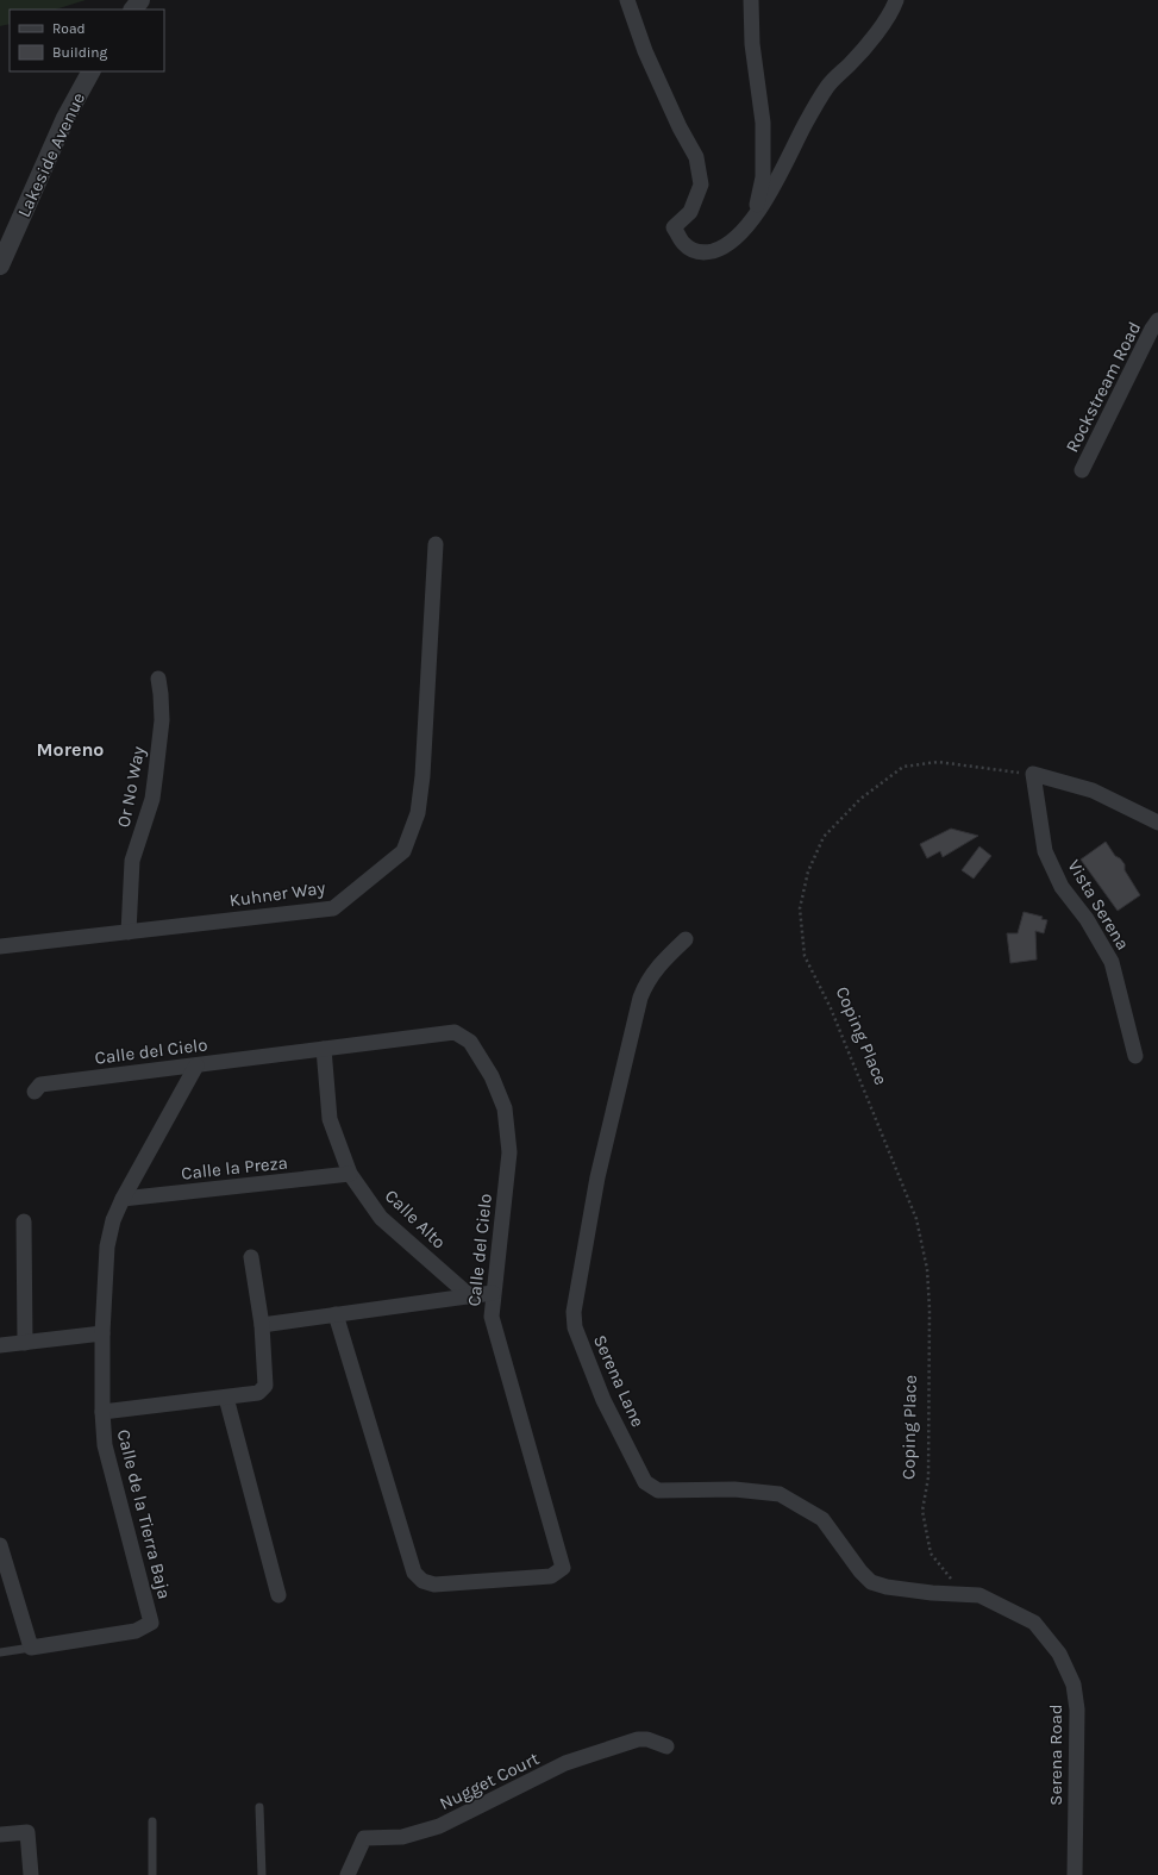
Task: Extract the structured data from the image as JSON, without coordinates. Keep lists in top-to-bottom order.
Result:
{
  "streets": {
    "street": [
      "Lakeside Avenue",
      "Rockstream Road",
      "Or No Way",
      "Kuhner Way",
      "Vista Serena",
      "Calle del Cielo",
      "Calle la Preza",
      "Calle Alto",
      "Serena Lane",
      "Calle de la Tierra Baja",
      "Serena Road",
      "Nugget Court"
    ],
    "path": ["Coping Place"]
  },
  "crossings": [
    ["Or No Way", "Kuhner Way"],
    ["Vista Serena", "Coping Place"],
    ["Calle del Cielo", "Calle Alto"],
    ["Calle del Cielo", "Calle de la Tierra Baja"],
    ["Calle la Preza", "Calle Alto"],
    ["Calle la Preza", "Calle de la Tierra Baja"],
    ["Serena Lane", "Serena Road"]
  ],
  "districts": ["Moreno"],
  "legend": ["Road", "Building"]
}
